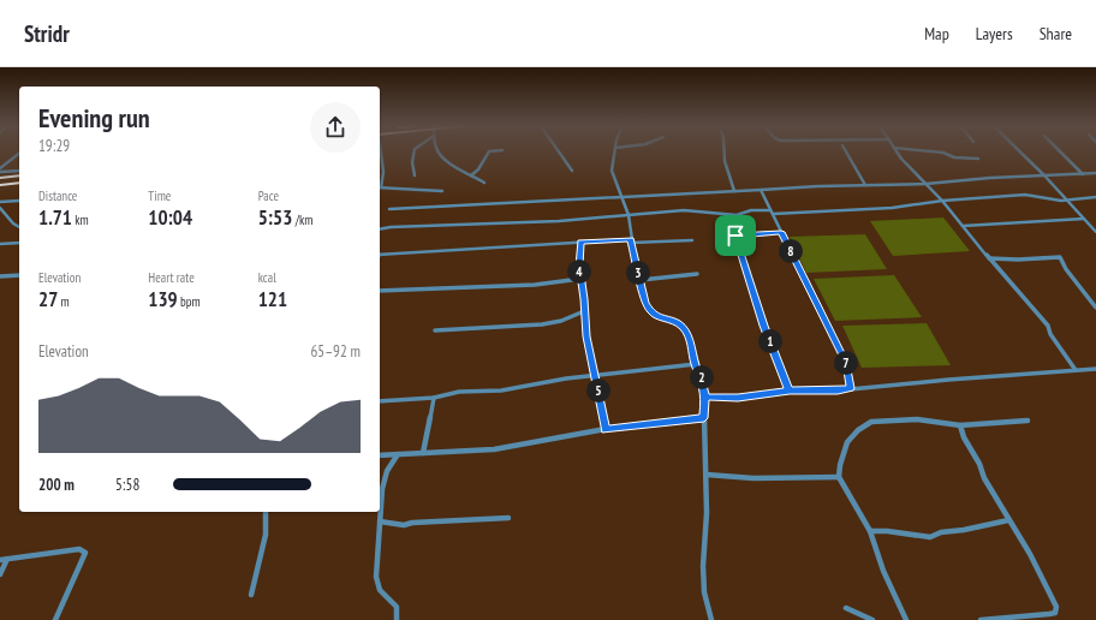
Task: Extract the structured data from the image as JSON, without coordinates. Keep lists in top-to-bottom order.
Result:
{
  "page": {
    "header": "Stridr",
    "nav": ["Map", "Layers", "Share"],
    "heading": ["Evening run", "19:29"],
    "stats": [
      ["Distance", "1.71 km"],
      ["Time", "10:04"],
      ["Pace", "5:53 /km"],
      ["Elevation", "27 m"],
      ["Heart rate", "139 bpm"],
      ["kcal", "121"]
    ],
    "pins": [
      "8",
      "4",
      "3",
      "1",
      "7",
      "2",
      "5"
    ],
    "chart": ["Elevation", "65–92 m"],
    "list": [
      {
        "name": "200 m",
        "note": "5:58"
      }
    ]
  }
}
